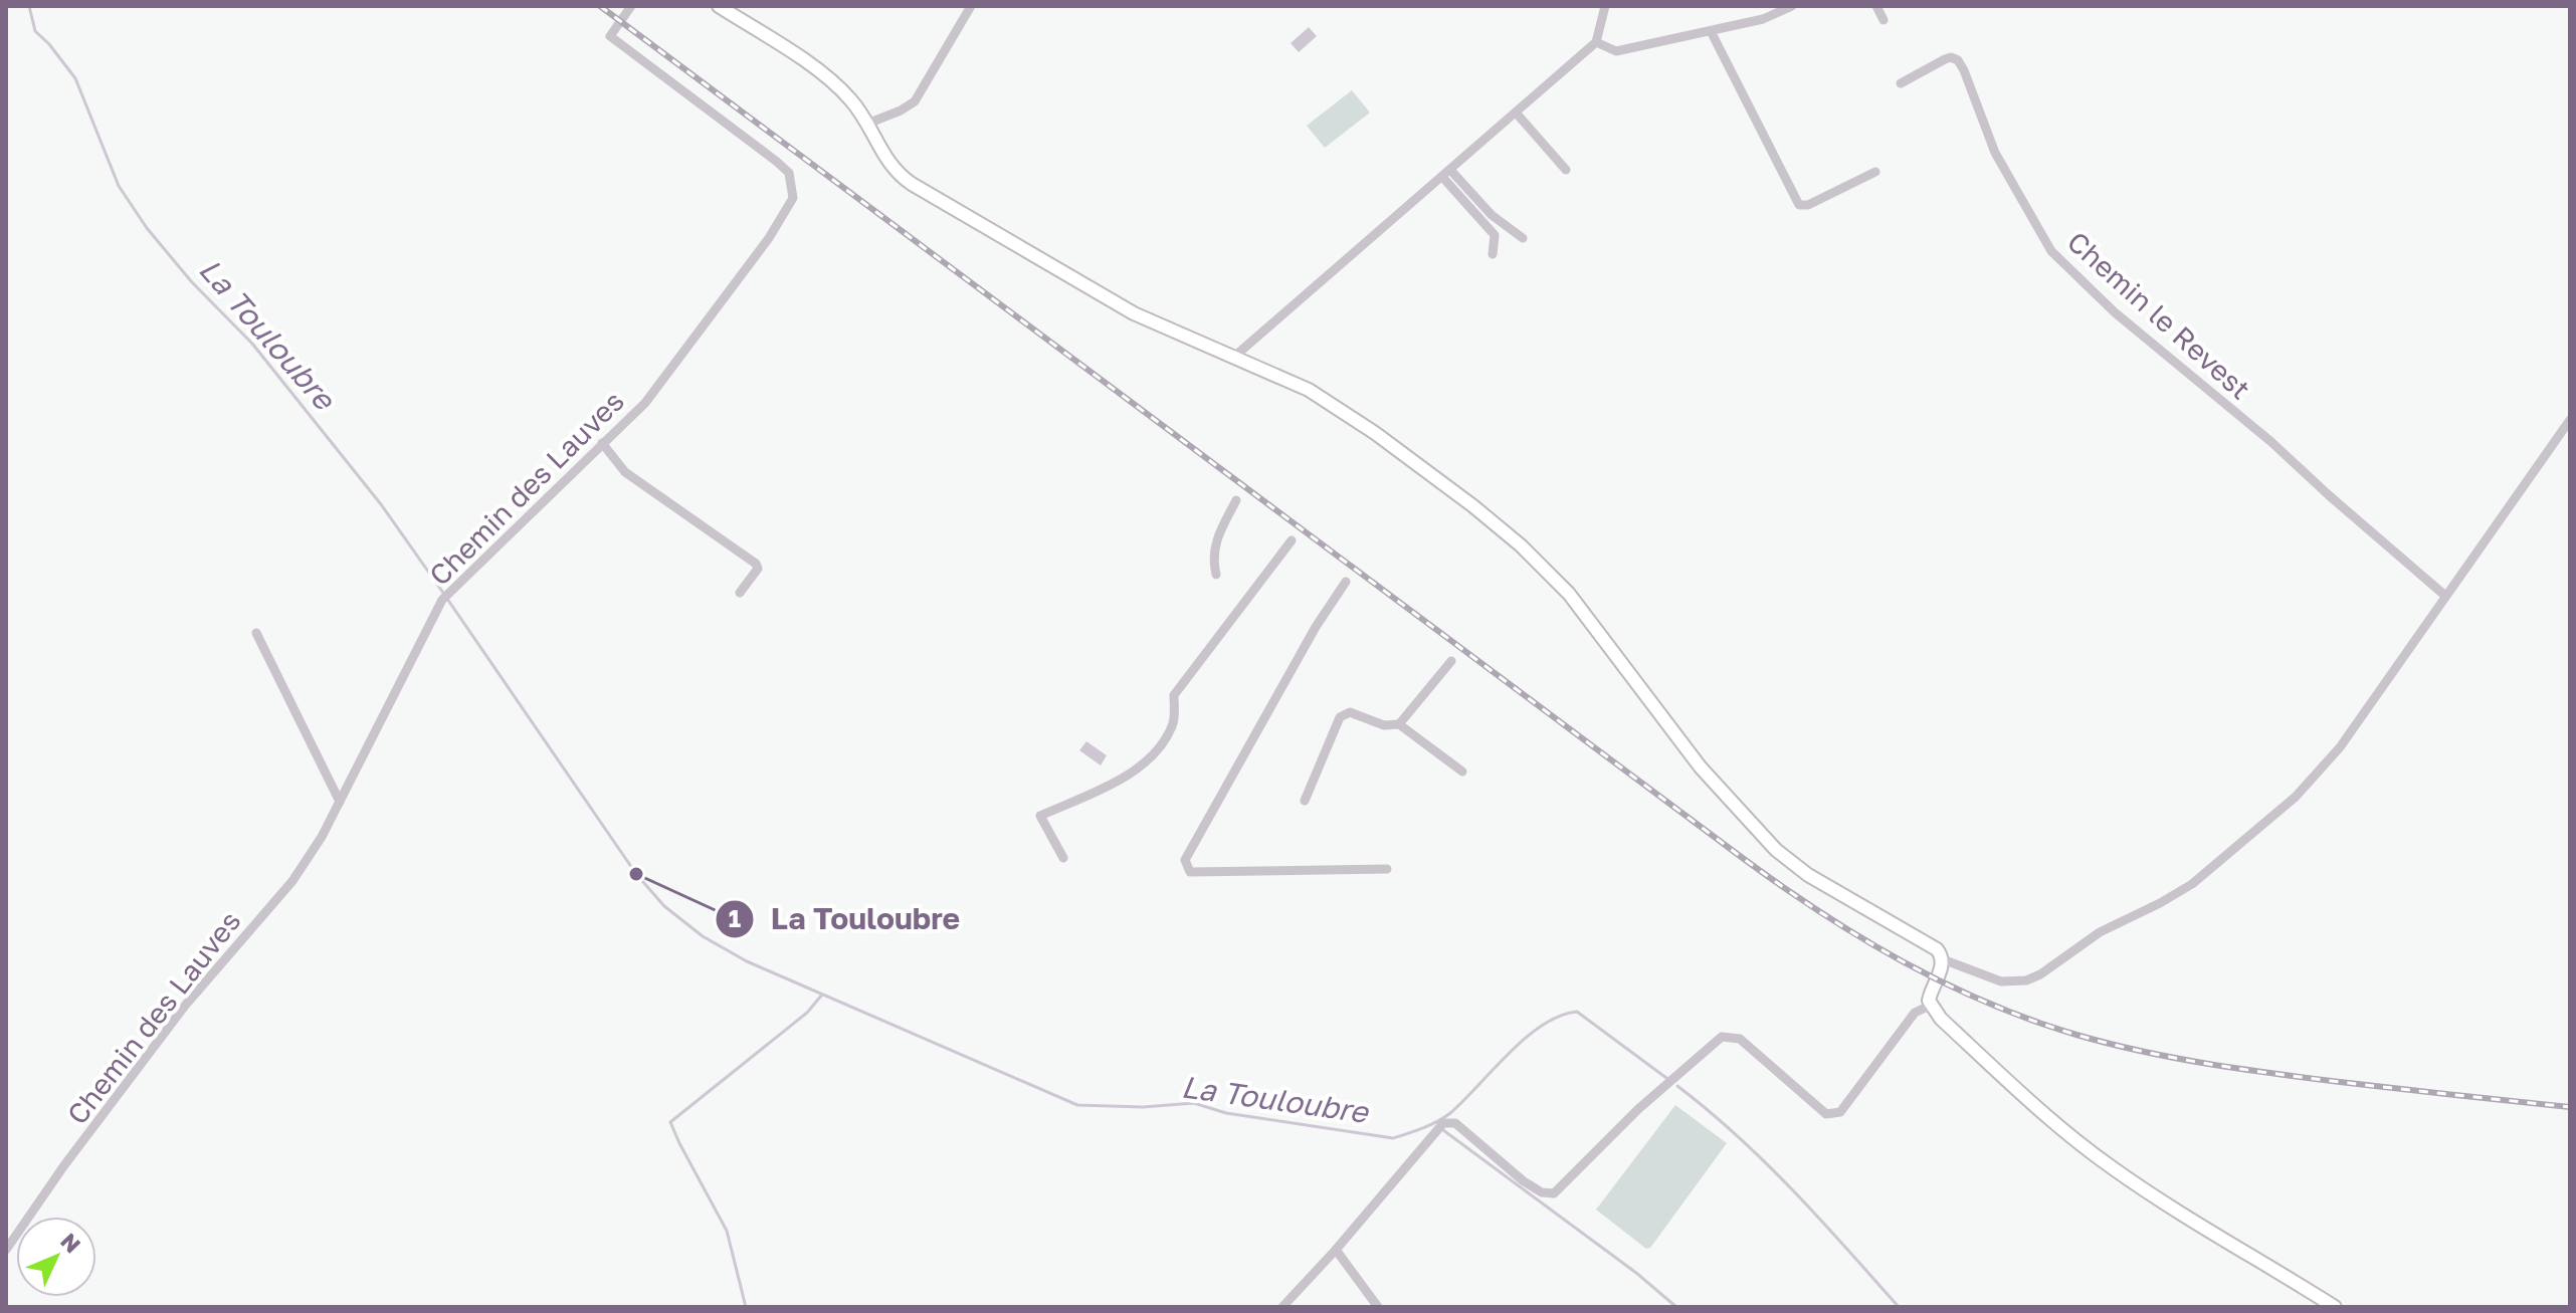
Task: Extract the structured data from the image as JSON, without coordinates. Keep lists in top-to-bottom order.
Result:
{
  "streets": {
    "street": ["Chemin le Revest", "Chemin des Lauves"]
  },
  "water": ["La Touloubre"],
  "places": ["La Touloubre"],
  "north": "top right"
}
